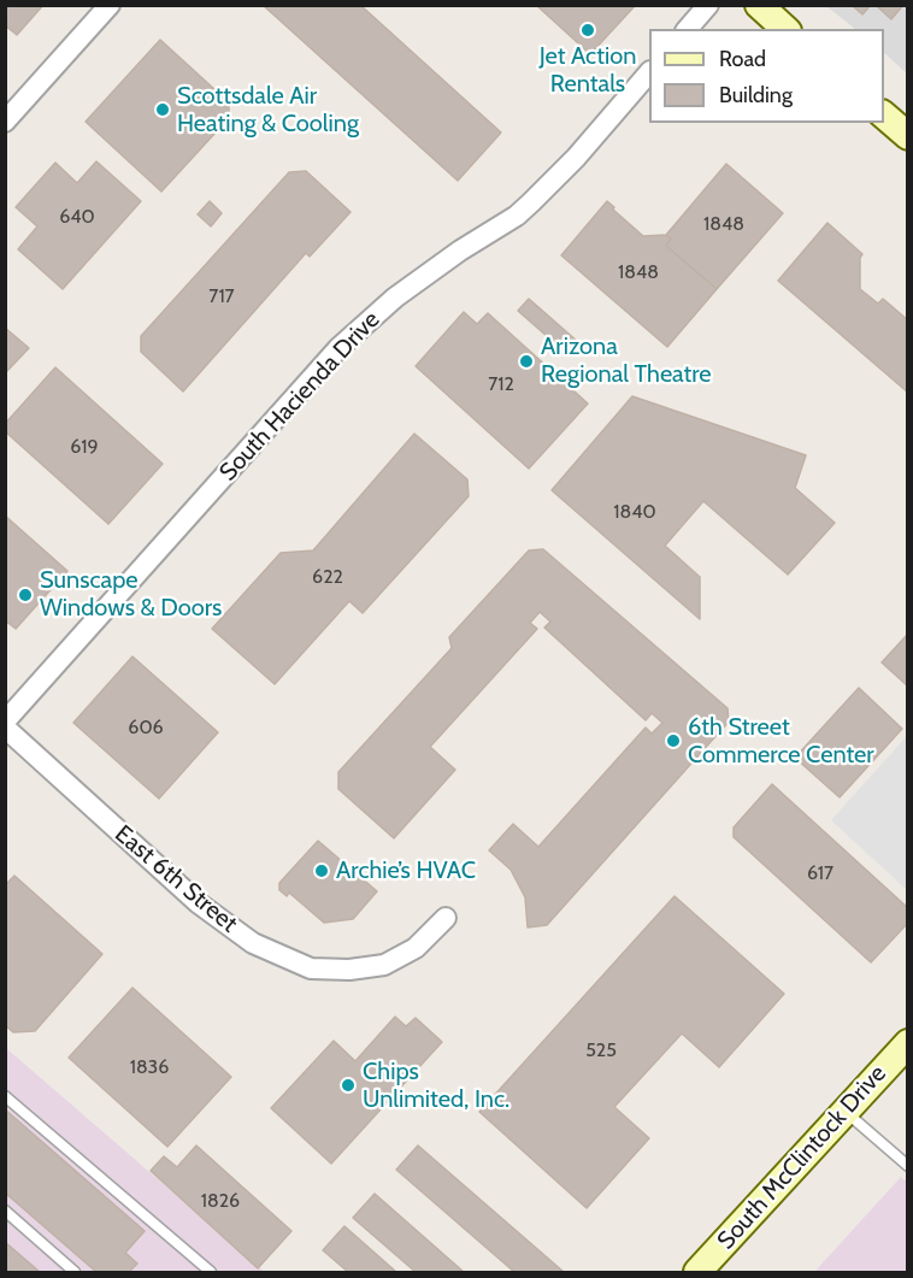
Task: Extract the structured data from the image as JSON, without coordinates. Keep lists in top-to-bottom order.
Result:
{
  "streets": {
    "main road": ["South McClintock Drive"],
    "street": ["South Hacienda Drive", "East 6th Street"]
  },
  "crossings": [
    ["South Hacienda Drive", "East 6th Street"]
  ],
  "places": [
    "Jet Action Rentals",
    "Scottsdale Air Heating & Cooling",
    "Arizona Regional Theatre",
    "Sunscape Windows & Doors",
    "6th Street Commerce Center",
    "Archie’s HVAC",
    "Chips Unlimited, Inc."
  ],
  "house_numbers": [
    "640",
    "1848",
    "1848",
    "717",
    "712",
    "619",
    "1840",
    "622",
    "606",
    "617",
    "525",
    "1836",
    "1826"
  ],
  "legend": ["Road", "Building"]
}
